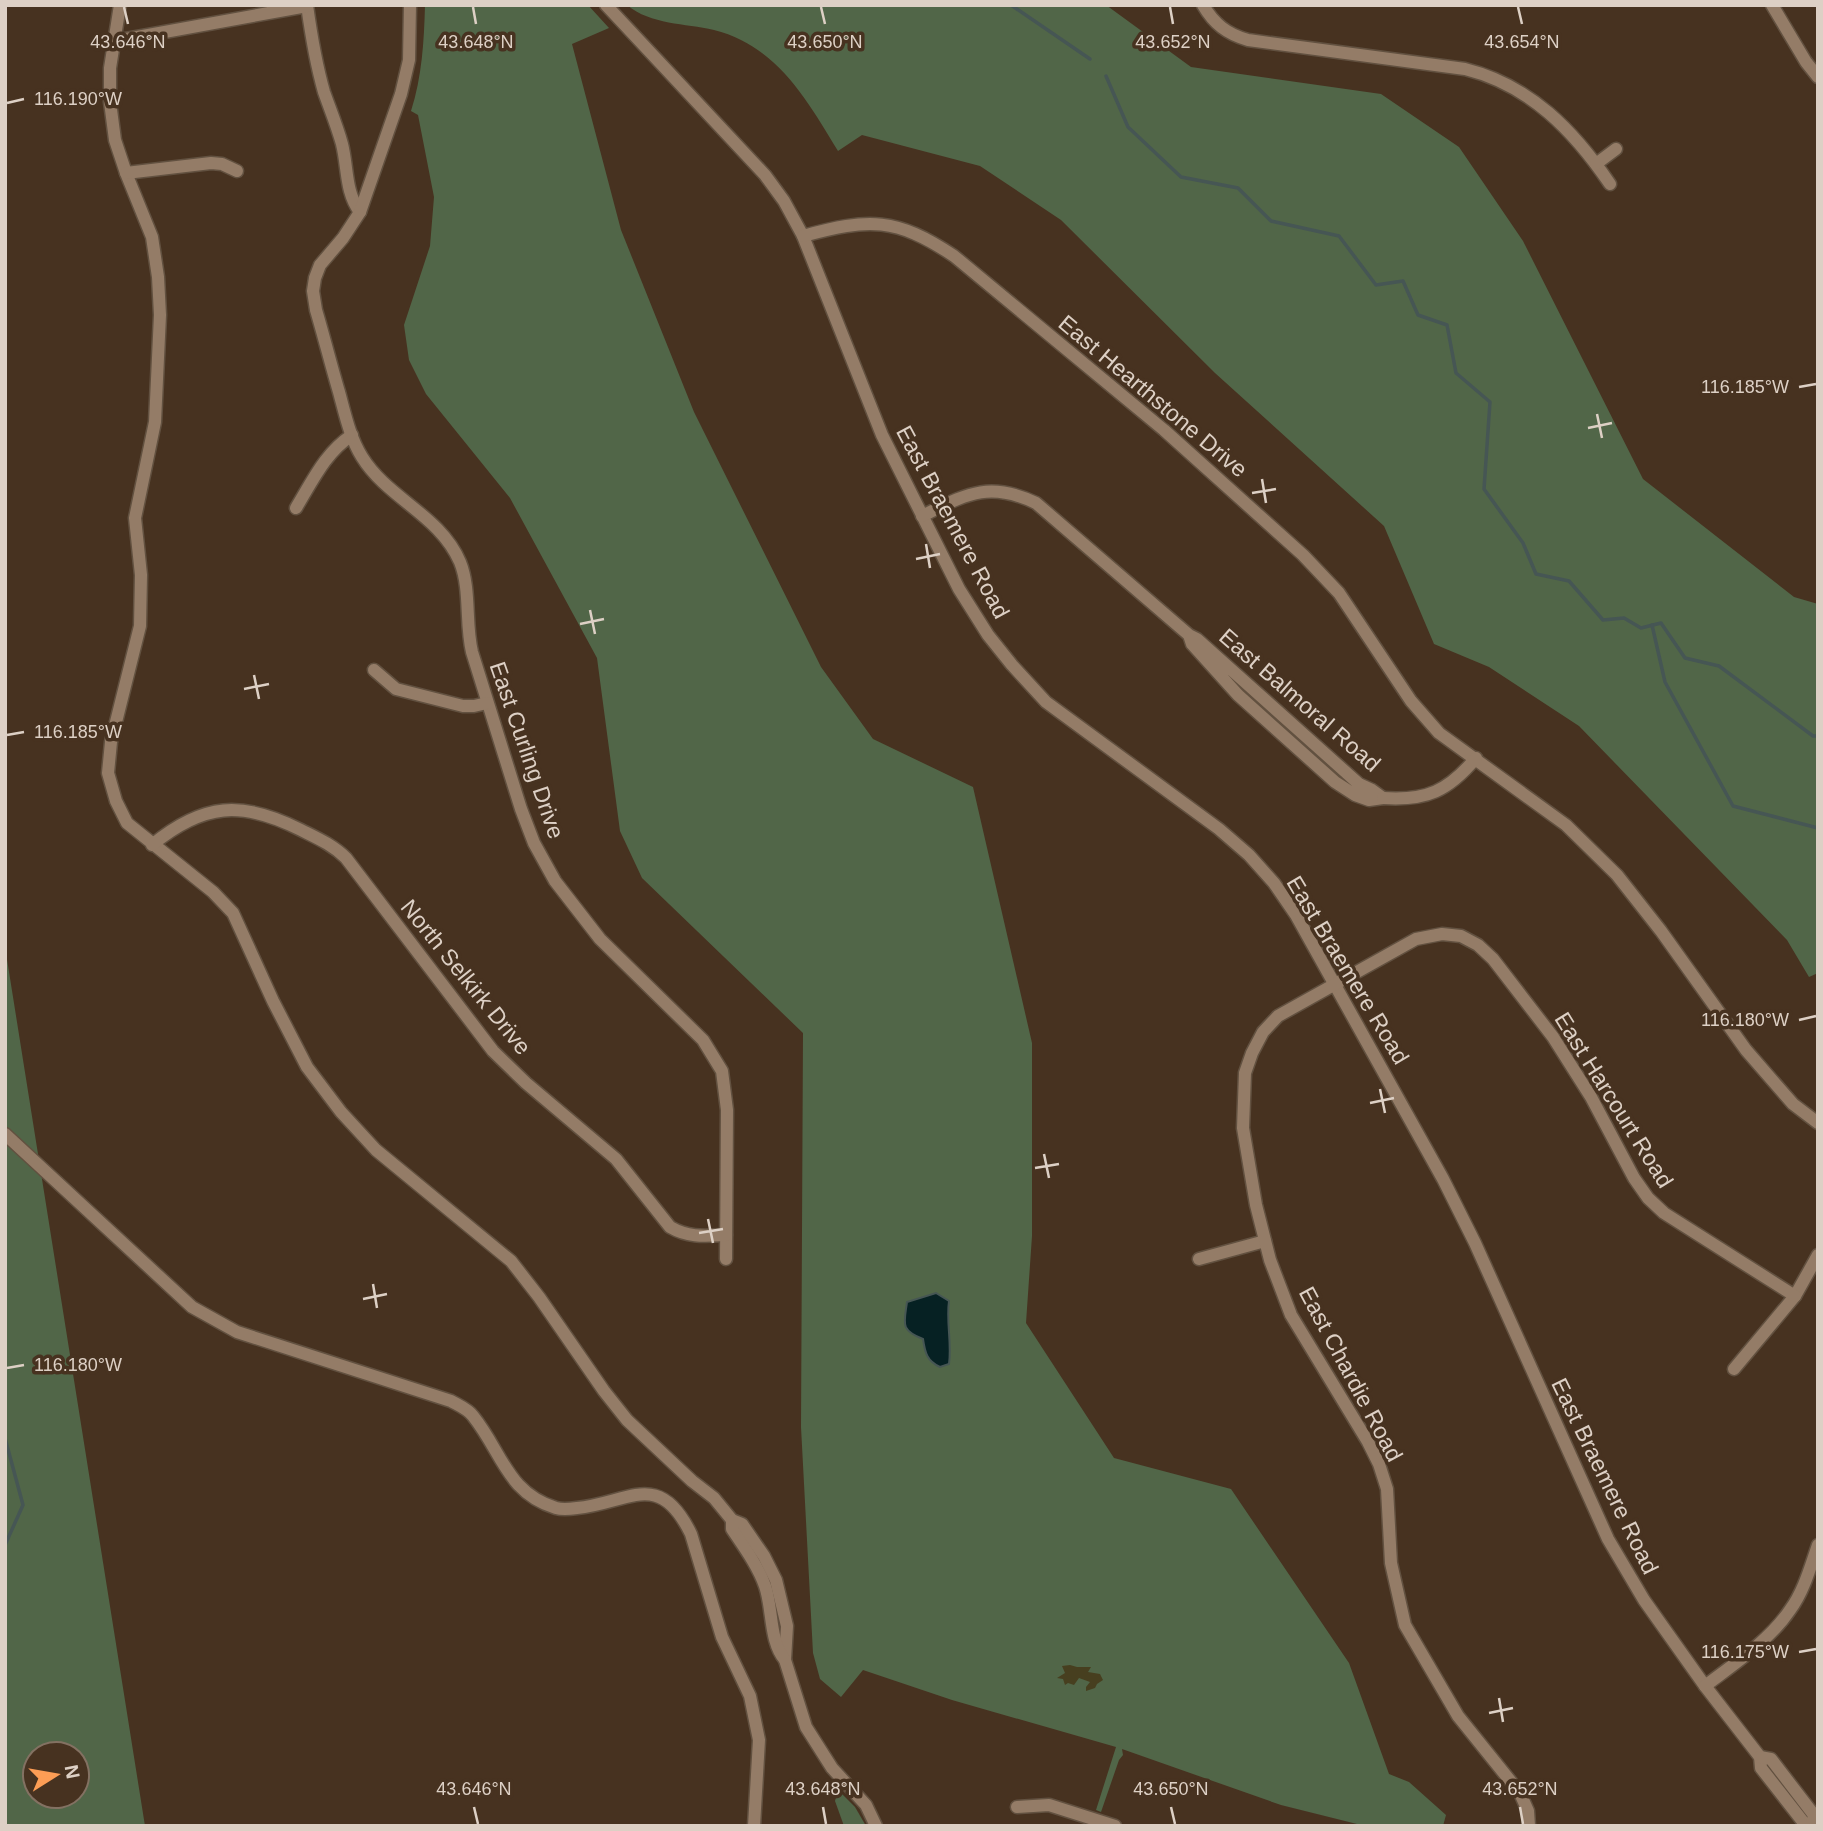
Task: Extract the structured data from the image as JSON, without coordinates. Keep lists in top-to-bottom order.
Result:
{
  "streets": {
    "street": [
      "East Hearthstone Drive",
      "East Braemere Road",
      "East Balmoral Road",
      "East Curling Drive",
      "North Selkirk Drive",
      "East Harcourt Road",
      "East Chardie Road"
    ]
  },
  "crossings": [
    ["East Hearthstone Drive", "East Braemere Road"],
    ["East Hearthstone Drive", "East Balmoral Road"],
    ["East Braemere Road", "East Balmoral Road"],
    ["East Braemere Road", "East Harcourt Road"],
    ["East Braemere Road", "East Chardie Road"],
    ["East Curling Drive", "North Selkirk Drive"],
    ["East Harcourt Road", "East Chardie Road"]
  ],
  "north": "right",
  "coordinates": [
    "43.654°N",
    "43.646°N",
    "43.648°N",
    "43.650°N",
    "43.652°N",
    "116.190°W",
    "116.185°W",
    "116.180°W",
    "116.175°W"
  ]
}
